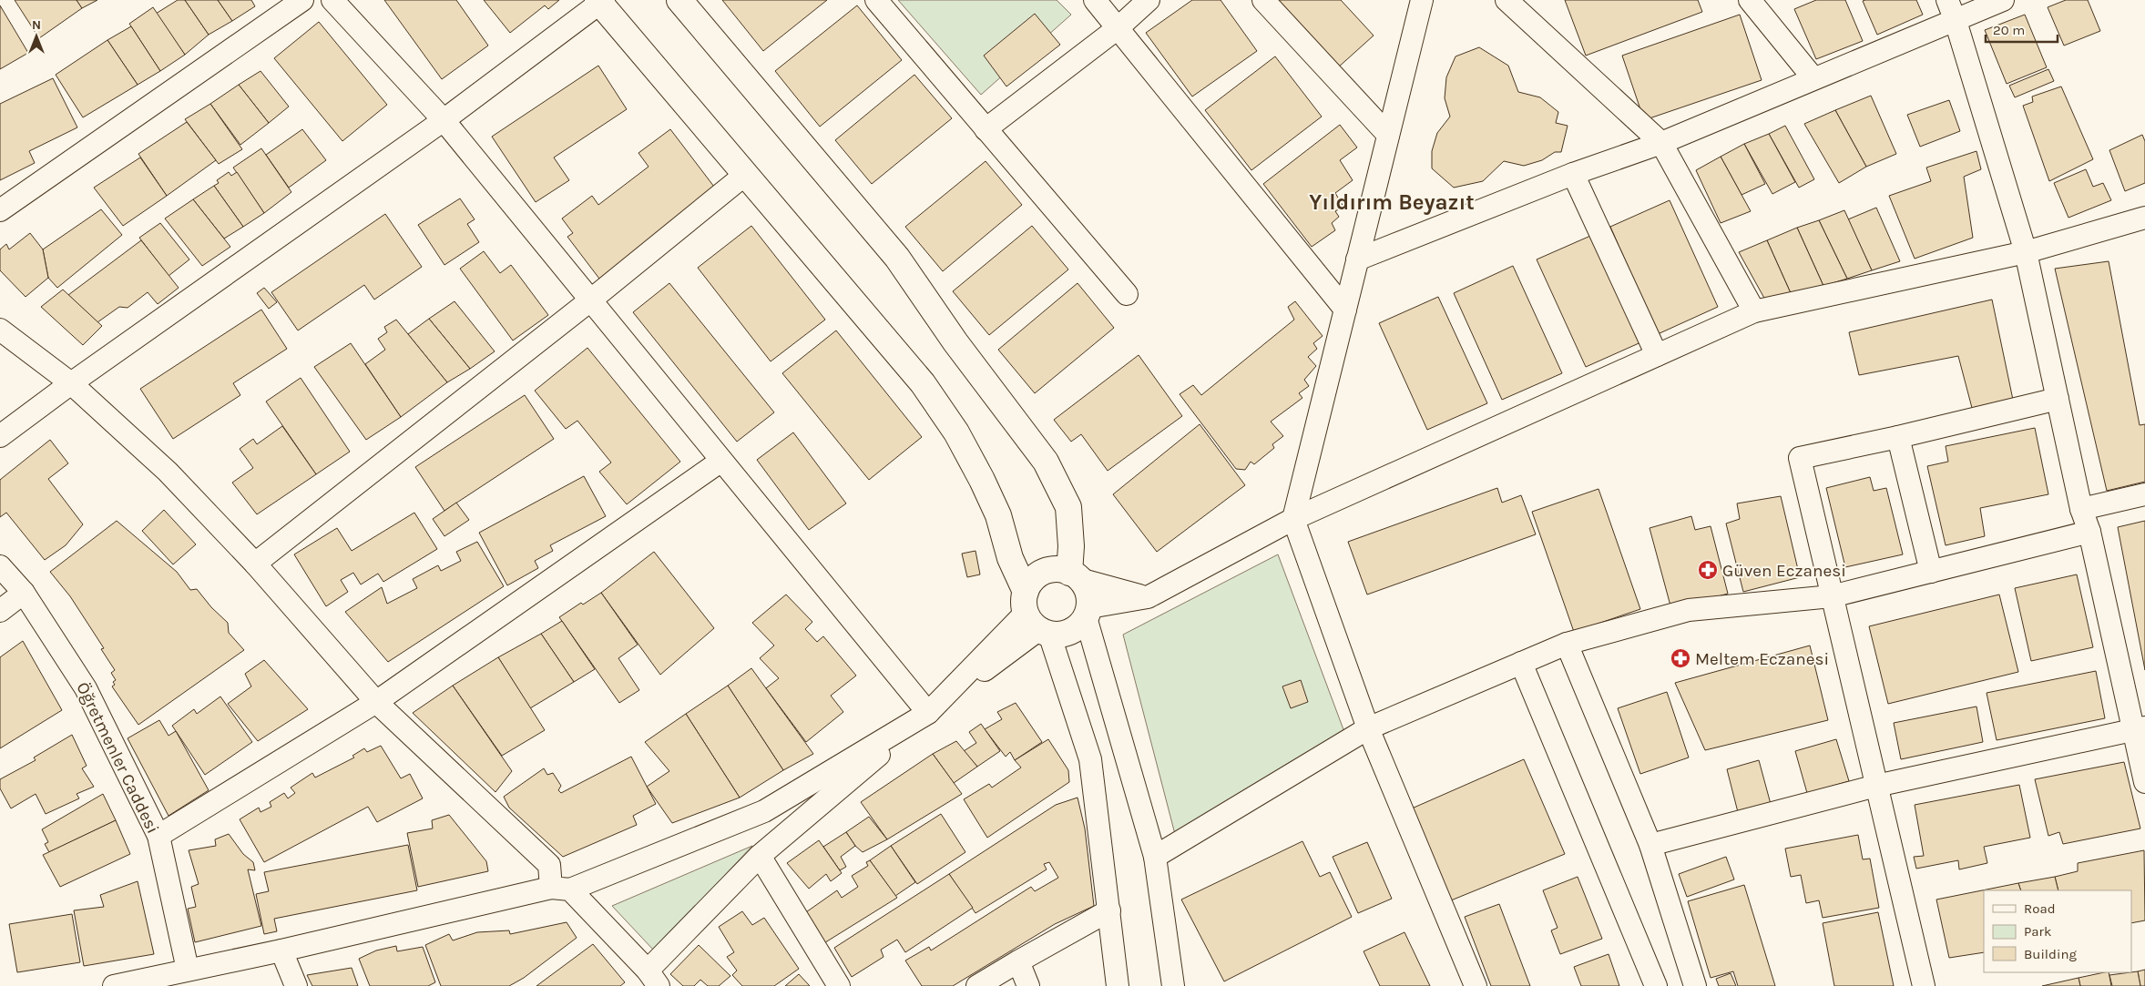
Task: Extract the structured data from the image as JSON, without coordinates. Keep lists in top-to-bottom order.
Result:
{
  "streets": {
    "street": ["Öğretmenler Caddesi"]
  },
  "districts": ["Yıldırım Beyazıt"],
  "places": {
    "pharmacy": ["Güven Eczanesi", "Meltem Eczanesi"]
  },
  "legend": ["Road", "Park", "Building"],
  "scale_bar": "20 m",
  "north": "top"
}
